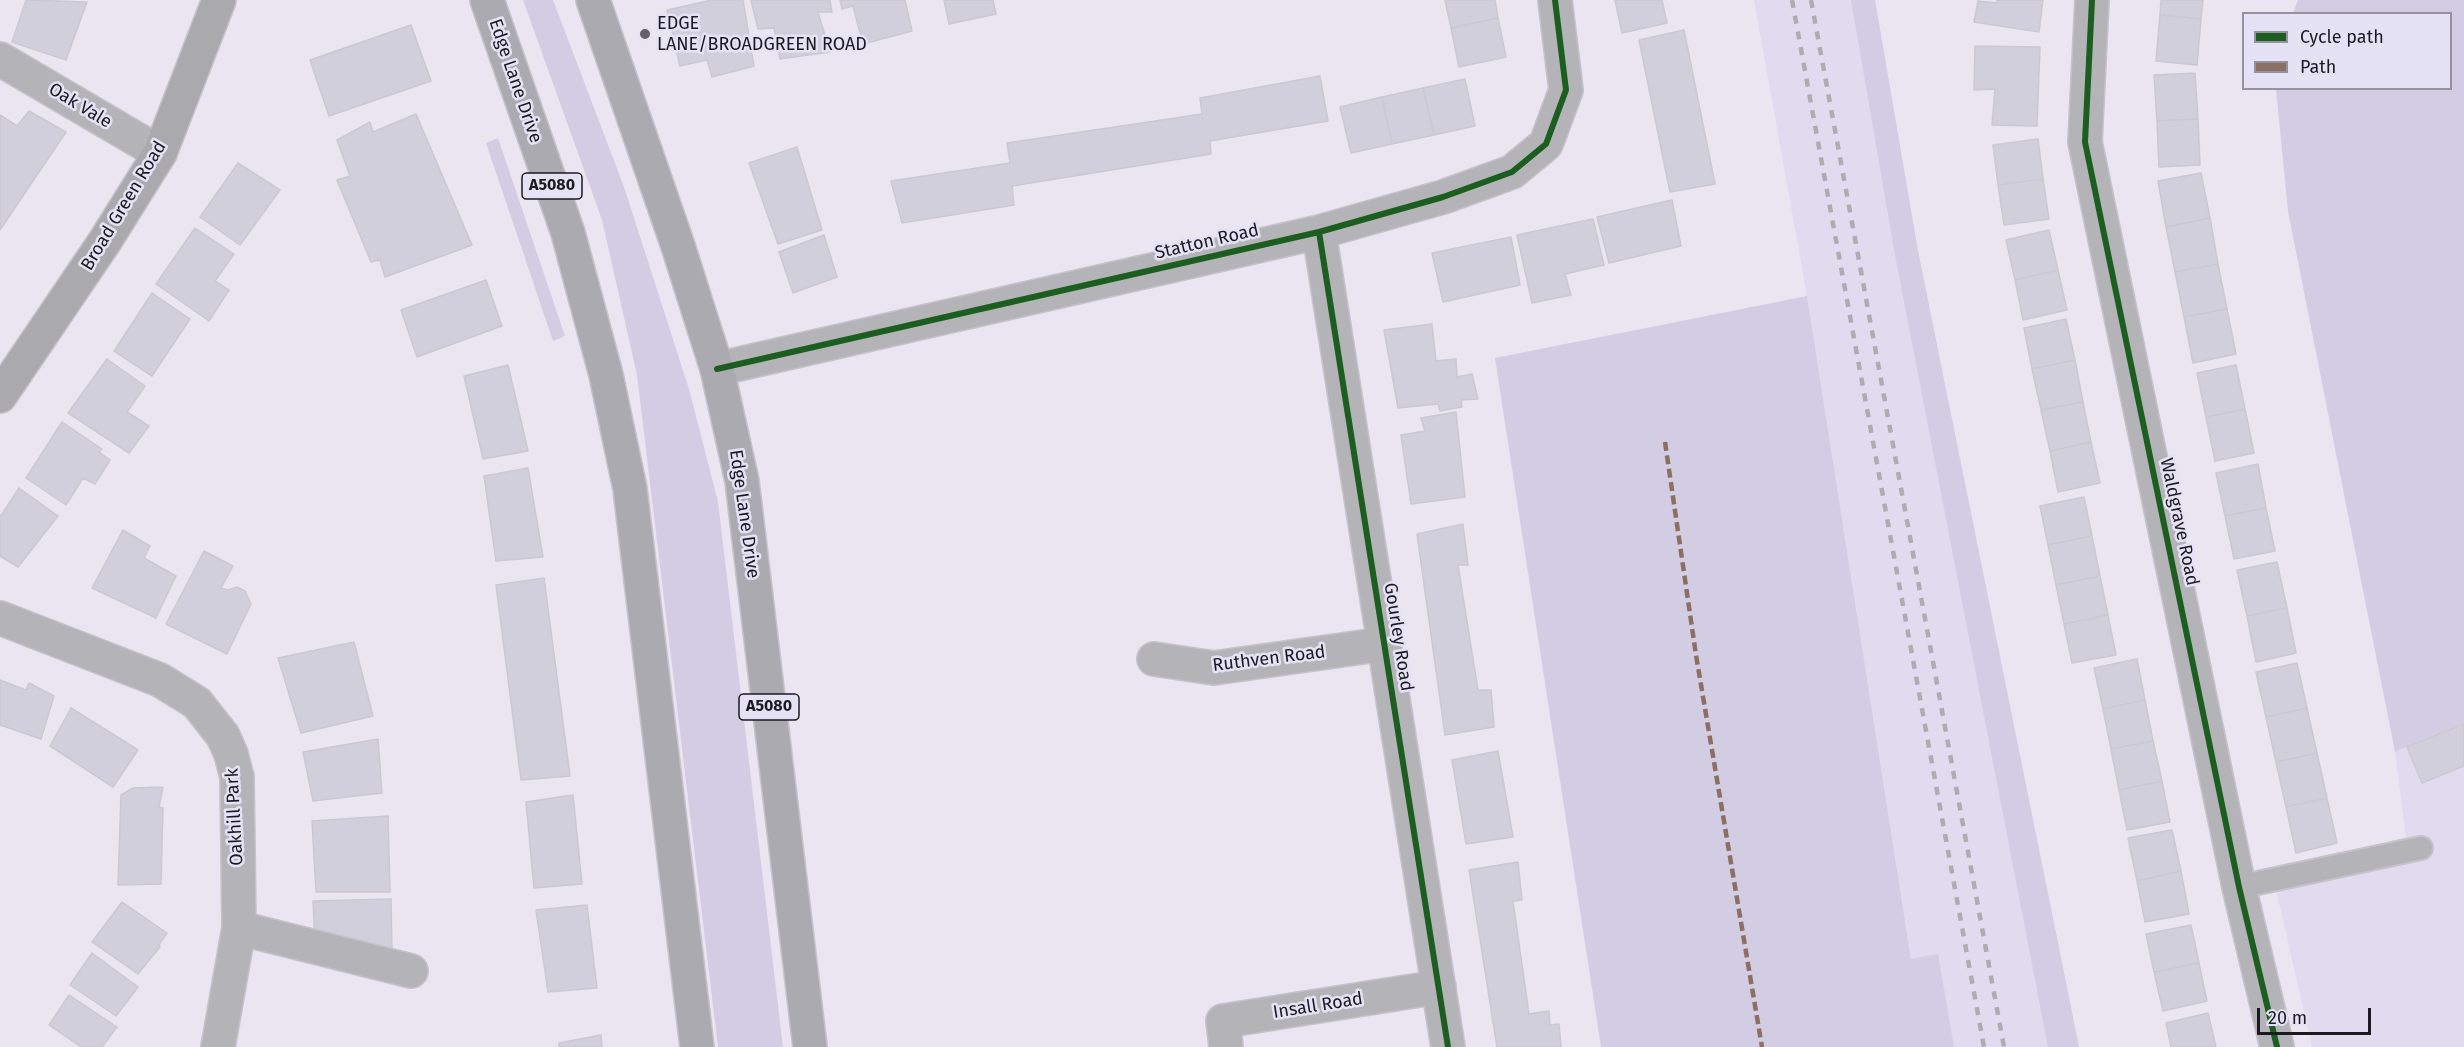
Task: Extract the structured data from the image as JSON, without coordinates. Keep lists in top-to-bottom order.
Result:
{
  "streets": {
    "highway": ["Edge Lane Drive", "A5080"],
    "main road": ["Broad Green Road"],
    "street": [
      "Oak Vale",
      "Statton Road",
      "Waldgrave Road",
      "Gourley Road",
      "Ruthven Road",
      "Oakhill Park",
      "Insall Road"
    ]
  },
  "crossings": [
    ["Edge Lane Drive", "Statton Road"],
    ["Oak Vale", "Broad Green Road"],
    ["Statton Road", "Gourley Road"],
    ["Gourley Road", "Ruthven Road"],
    ["Gourley Road", "Insall Road"]
  ],
  "places": ["EDGE LANE/BROADGREEN ROAD"],
  "legend": ["Cycle path", "Path"],
  "scale_bar": "20 m"
}
